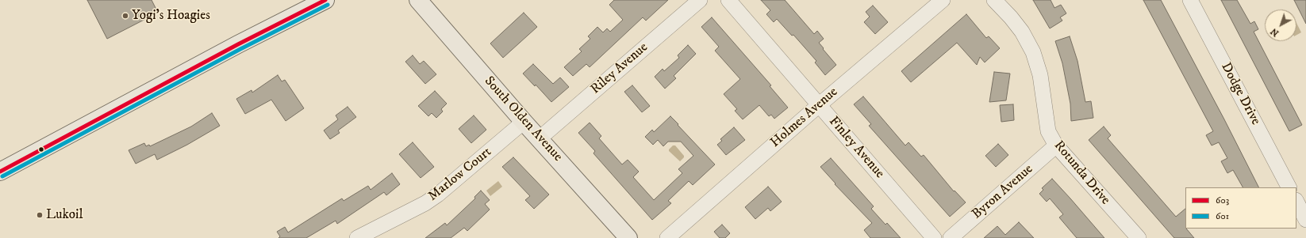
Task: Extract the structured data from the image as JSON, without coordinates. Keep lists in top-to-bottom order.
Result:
{
  "streets": {
    "main road": ["South Olden Avenue"],
    "street": [
      "Riley Avenue",
      "Dodge Drive",
      "Holmes Avenue",
      "Finley Avenue",
      "Rotunda Drive",
      "Marlow Court",
      "Byron Avenue"
    ]
  },
  "crossings": [
    ["Riley Avenue", "South Olden Avenue"],
    ["Holmes Avenue", "Finley Avenue"],
    ["South Olden Avenue", "Marlow Court"],
    ["Rotunda Drive", "Byron Avenue"]
  ],
  "places": ["Yogi's Hoagies", "Lukoil"],
  "lines": ["transit line 603", "transit line 601"],
  "legend": ["603", "601"],
  "north": "bottom left"
}
